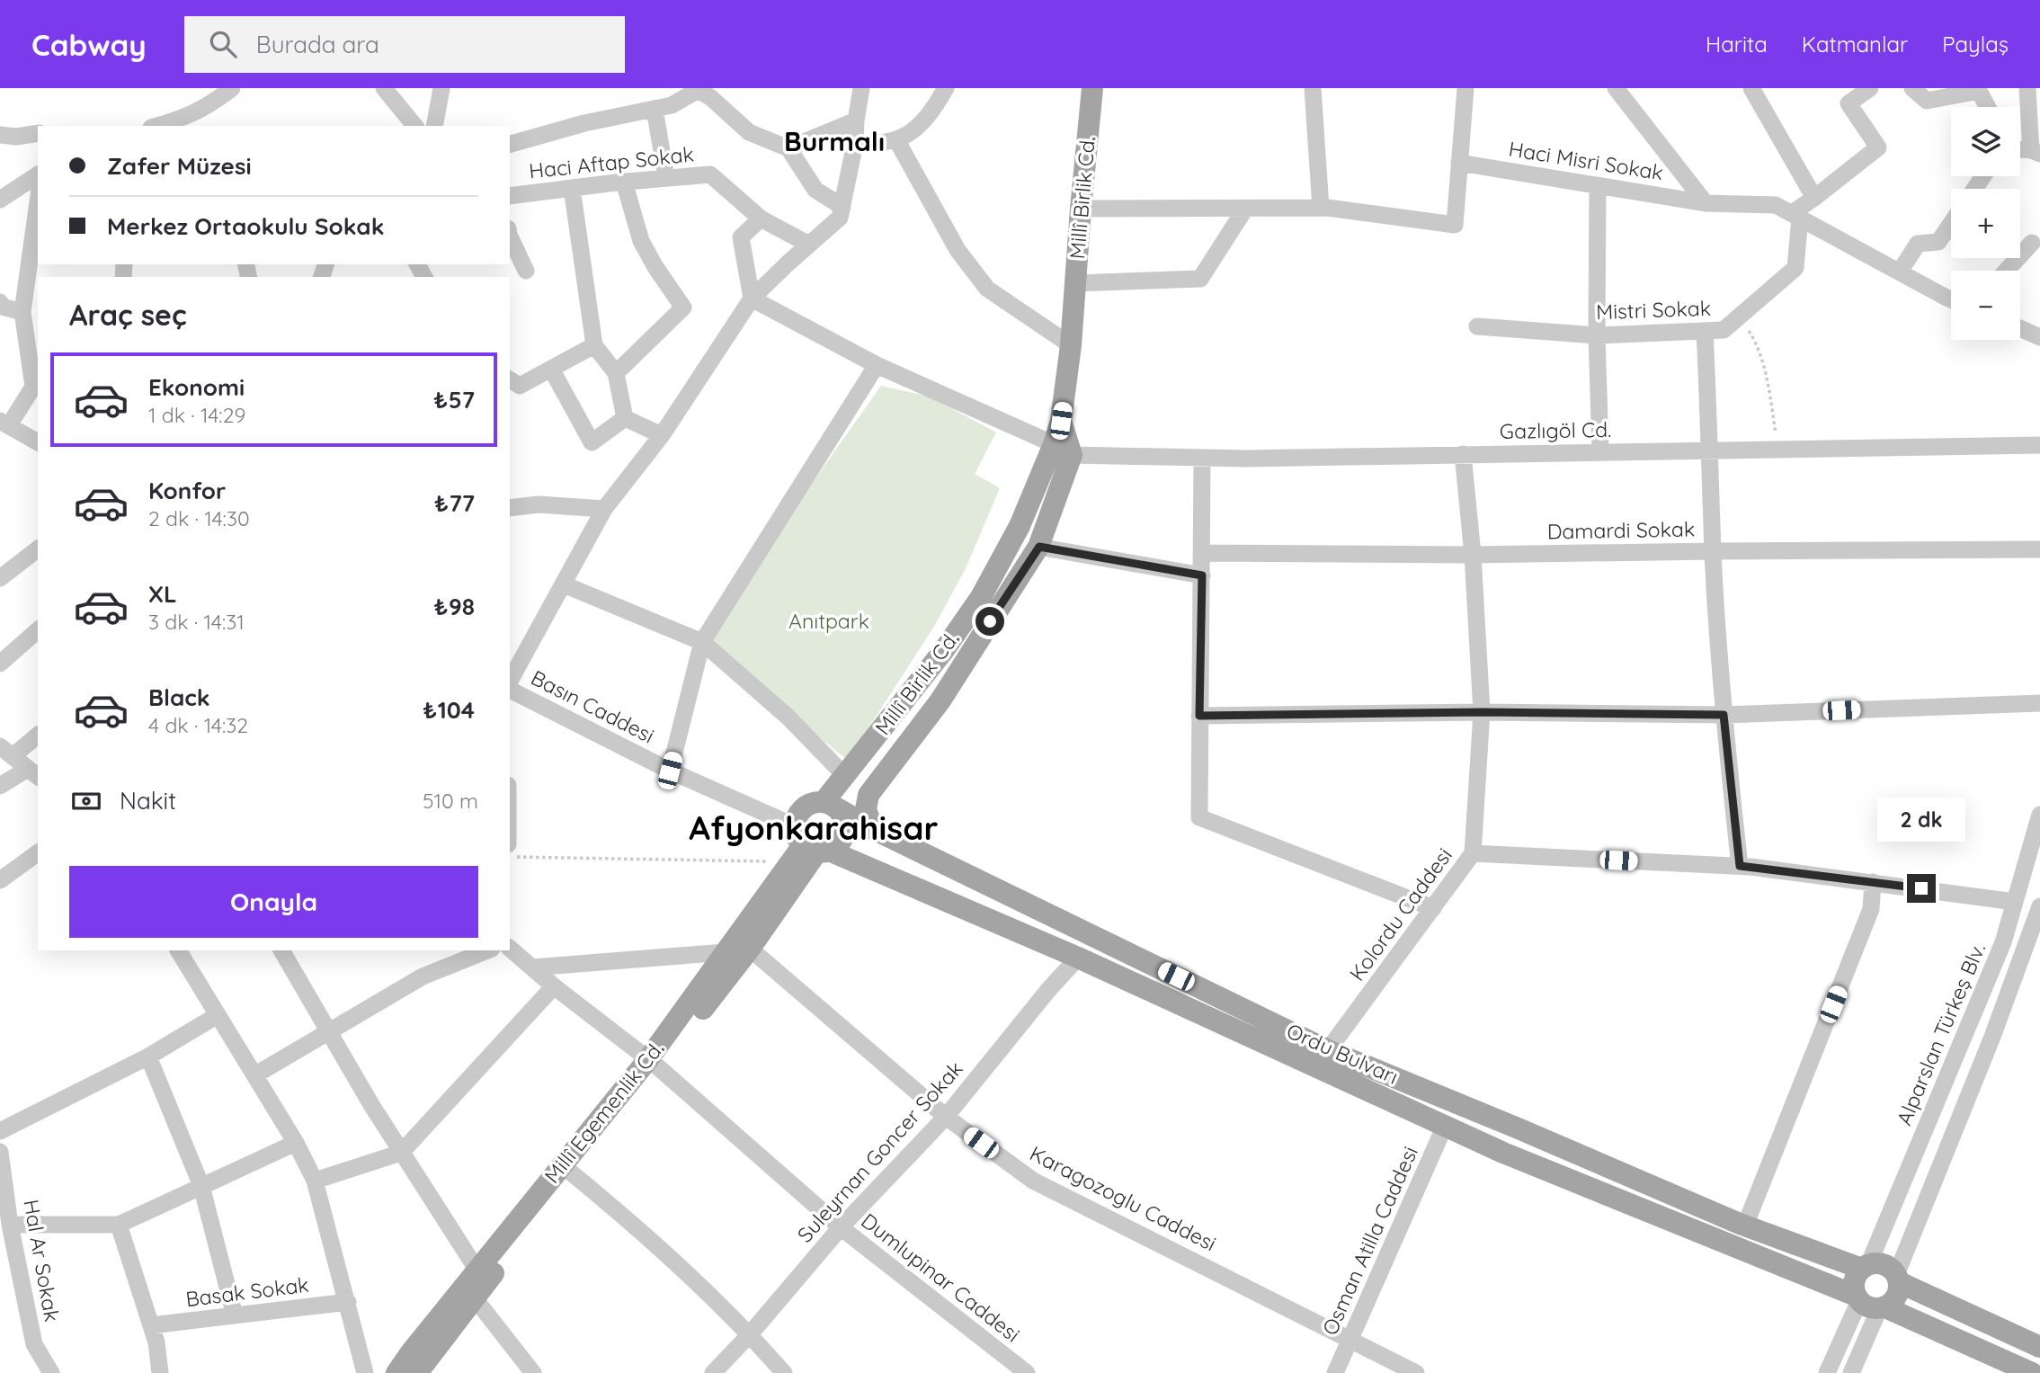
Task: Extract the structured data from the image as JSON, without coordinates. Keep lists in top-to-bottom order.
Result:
{
  "streets": {
    "main road": ["Millî Birlik Cd.", "Ordu Bulvarı", "Millî Egemenlik Cd."],
    "street": [
      "Haci Misri Sokak",
      "Haci Aftap Sokak",
      "Mistri Sokak",
      "Gazlıgöl Cd.",
      "Damardi Sokak",
      "Basın Caddesi",
      "Kolordu Caddesi",
      "Alparslan Türkeş Blv.",
      "Suleyrnan Goncer Sokak",
      "Karagozoglu Caddesi",
      "Osman Atilla Caddesi",
      "Hal Ar Sokak",
      "Dumlupinar Caddesi",
      "Basak Sokak"
    ]
  },
  "crossings": [
    ["Haci Misri Sokak", "Mistri Sokak"],
    ["Millî Birlik Cd.", "Gazlıgöl Cd."],
    ["Millî Birlik Cd.", "Basın Caddesi"],
    ["Millî Birlik Cd.", "Ordu Bulvarı"],
    ["Millî Birlik Cd.", "Millî Egemenlik Cd."],
    ["Gazlıgöl Cd.", "Kolordu Caddesi"],
    ["Damardi Sokak", "Kolordu Caddesi"],
    ["Basın Caddesi", "Ordu Bulvarı"],
    ["Basın Caddesi", "Millî Egemenlik Cd."],
    ["Kolordu Caddesi", "Ordu Bulvarı"],
    ["Alparslan Türkeş Blv.", "Ordu Bulvarı"],
    ["Ordu Bulvarı", "Millî Egemenlik Cd."],
    ["Ordu Bulvarı", "Suleyrnan Goncer Sokak"],
    ["Ordu Bulvarı", "Osman Atilla Caddesi"],
    ["Millî Egemenlik Cd.", "Karagozoglu Caddesi"],
    ["Millî Egemenlik Cd.", "Dumlupinar Caddesi"],
    ["Suleyrnan Goncer Sokak", "Karagozoglu Caddesi"],
    ["Suleyrnan Goncer Sokak", "Dumlupinar Caddesi"],
    ["Karagozoglu Caddesi", "Osman Atilla Caddesi"]
  ],
  "districts": ["Burmalı", "Afyonkarahisar"],
  "parks": ["Anıtpark"],
  "page": {
    "header": "Cabway",
    "search": "Burada ara",
    "nav": ["Harita", "Katmanlar", "Paylaş"],
    "map_buttons": ["+", "−"],
    "banner": ["Zafer Müzesi", "Merkez Ortaokulu Sokak"],
    "heading": "Araç seç",
    "list": [
      {
        "name": "Ekonomi",
        "note": "1 dk · 14:29",
        "value": "₺57"
      },
      {
        "name": "Konfor",
        "note": "2 dk · 14:30",
        "value": "₺77"
      },
      {
        "name": "XL",
        "note": "3 dk · 14:31",
        "value": "₺98"
      },
      {
        "name": "Black",
        "note": "4 dk · 14:32",
        "value": "₺104"
      }
    ],
    "pay": ["Nakit", "510 m"],
    "bubble": "2 dk",
    "buttons": "Onayla"
  }
}
